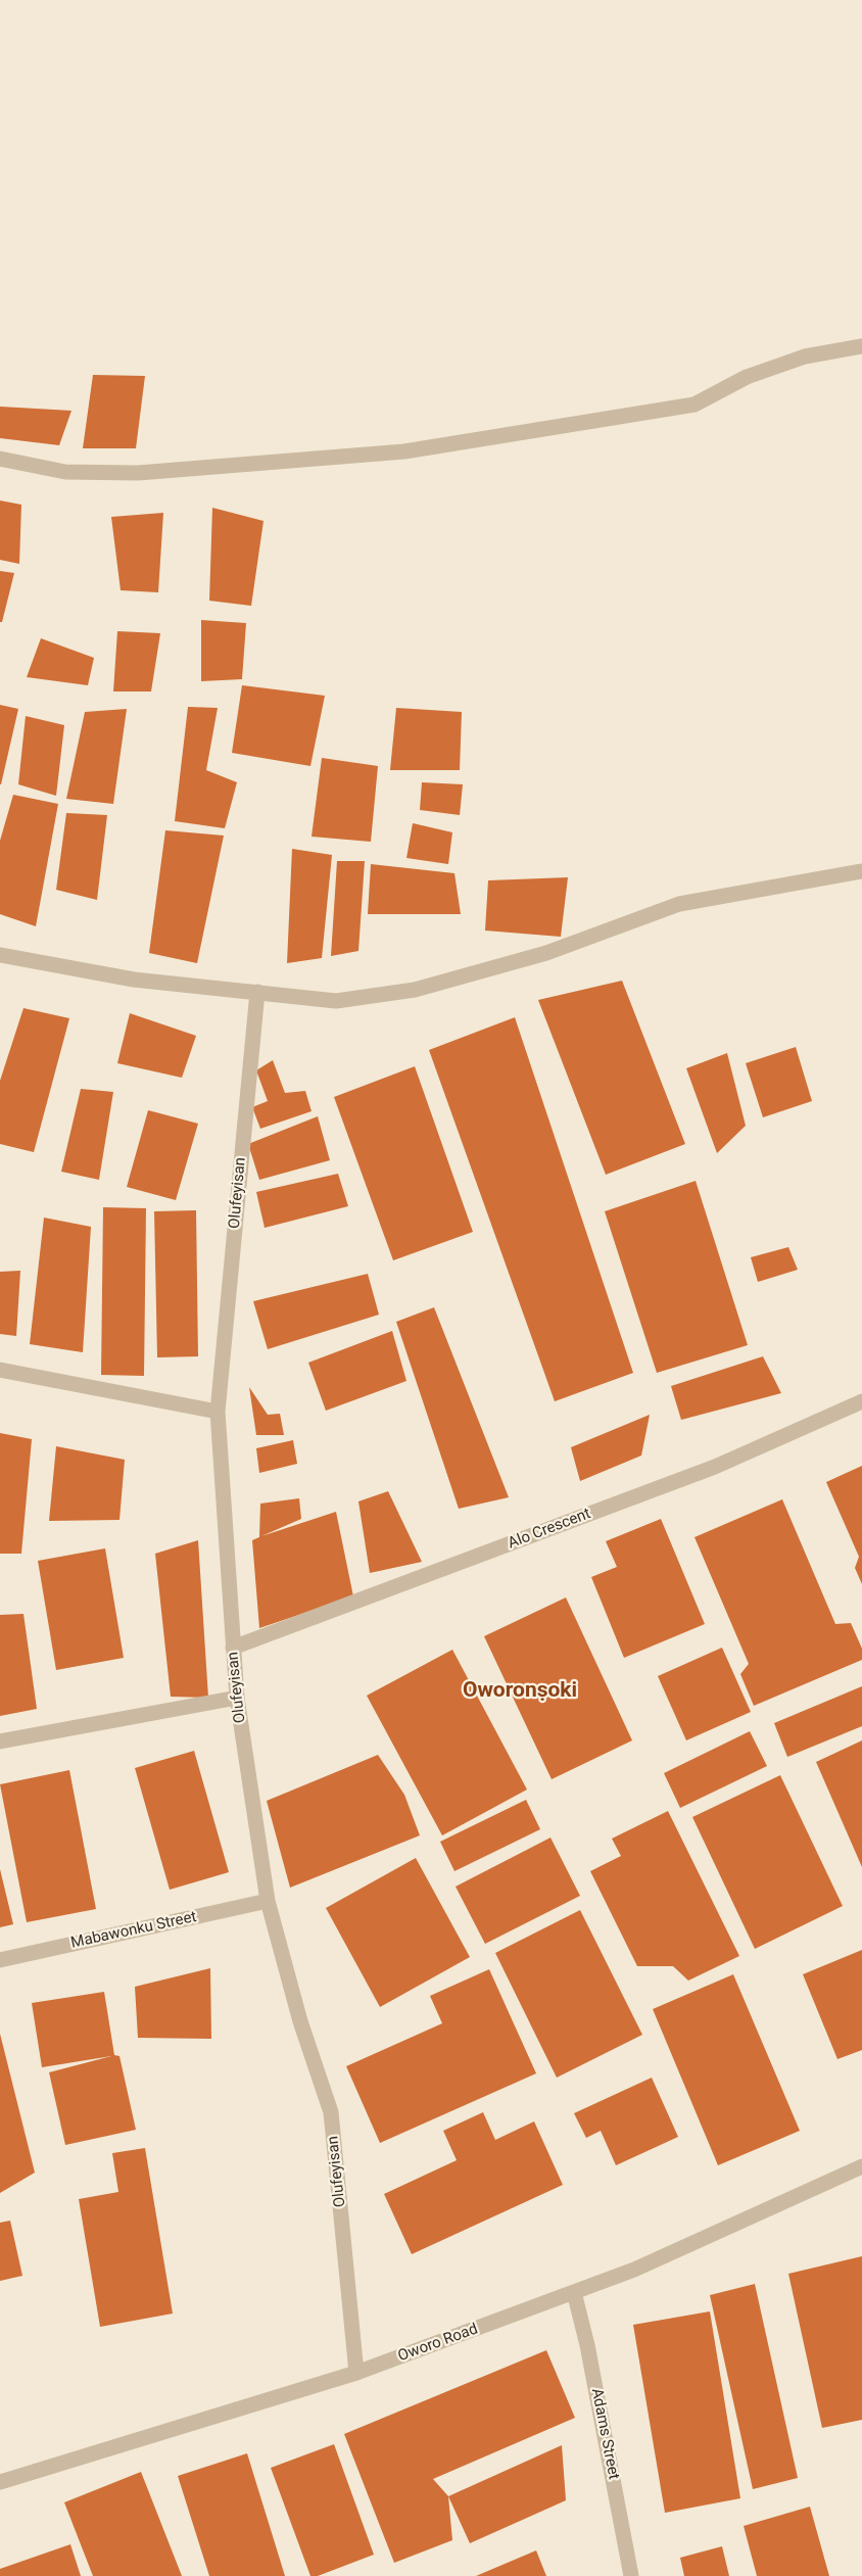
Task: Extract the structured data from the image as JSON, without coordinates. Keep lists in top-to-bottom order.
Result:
{
  "streets": {
    "street": [
      "Olufeyisan",
      "Alo Crescent",
      "Mabawonku Street",
      "Oworo Road",
      "Adams Street"
    ]
  },
  "crossings": [
    ["Olufeyisan", "Alo Crescent"],
    ["Olufeyisan", "Mabawonku Street"],
    ["Olufeyisan", "Oworo Road"],
    ["Oworo Road", "Adams Street"]
  ],
  "districts": ["Oworonṣoki"]
}
